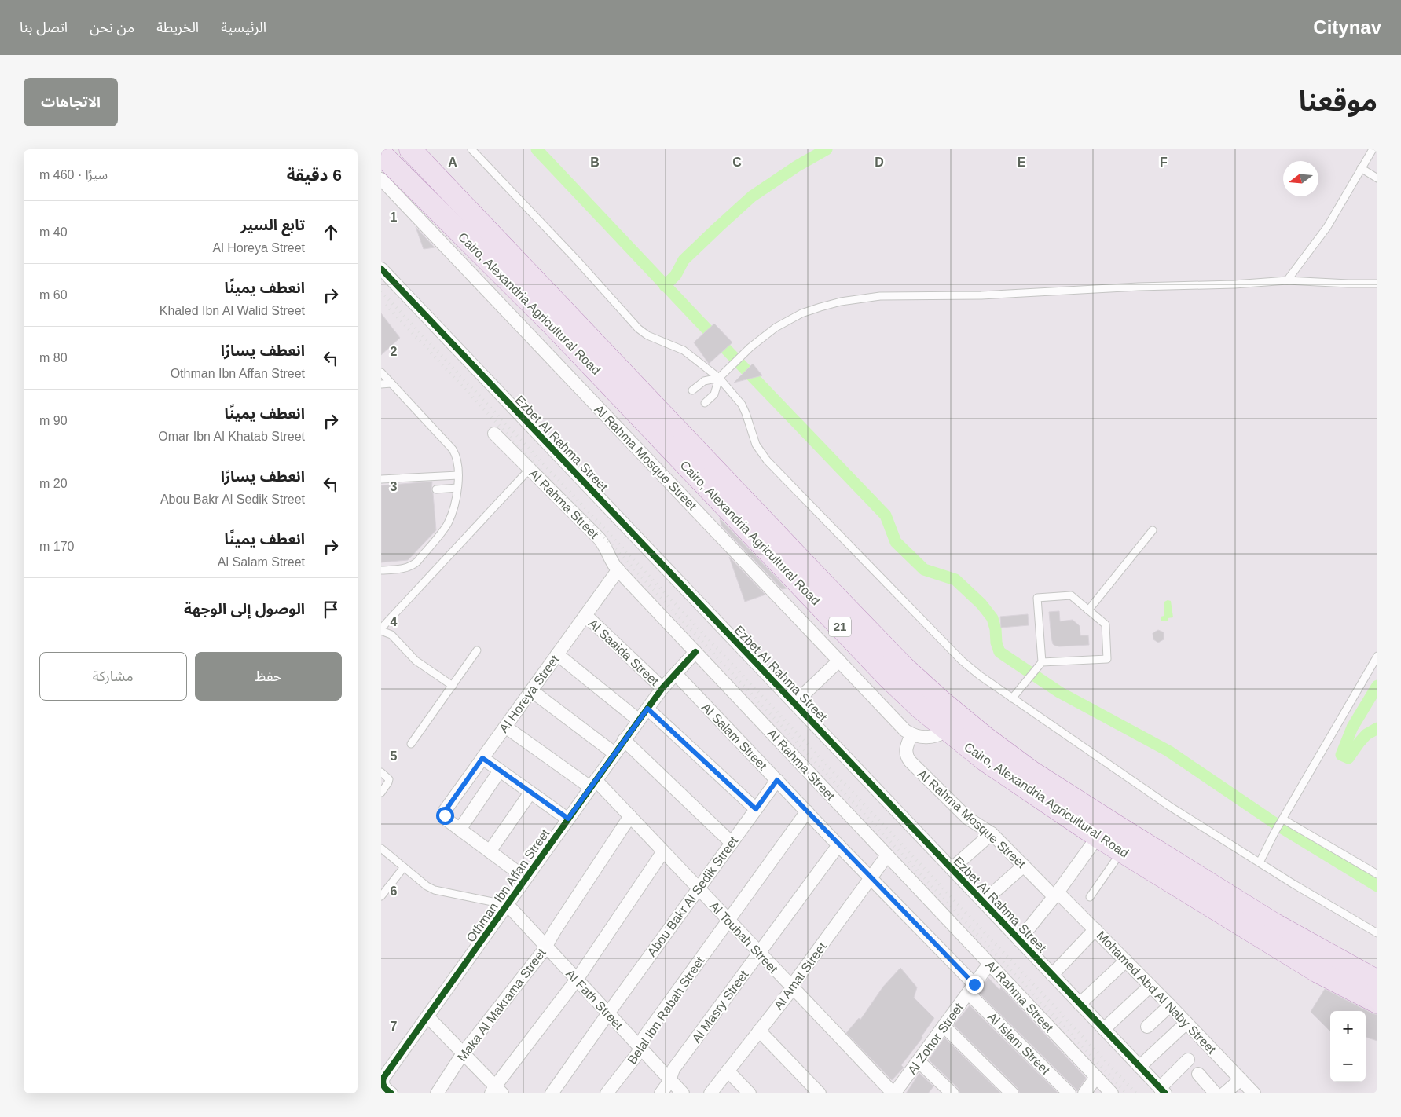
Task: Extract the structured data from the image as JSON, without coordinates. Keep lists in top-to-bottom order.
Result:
{
  "streets": {
    "highway": ["Cairo, Alexandria Agricultural Road", "21"],
    "street": [
      "Ezbet Al Rahma Street",
      "Al Rahma Mosque Street",
      "Al Rahma Street",
      "Al Saaida Street",
      "Al Horeya Street",
      "Al Salam Street",
      "Othman Ibn Affan Street",
      "Abou Bakr Al Sedik Street",
      "Al Toubah Street",
      "Al Amal Street",
      "Mohamed Abd Al Naby Street",
      "Al Fath Street",
      "Maka Al Makrama Street",
      "Al Masry Street",
      "Belal Ibn Rabah Street",
      "Al Zohor Street",
      "Al Islam Street"
    ]
  },
  "crossings": [
    ["Al Rahma Mosque Street", "Mohamed Abd Al Naby Street"],
    ["Al Rahma Street", "Al Horeya Street"],
    ["Al Rahma Street", "Othman Ibn Affan Street"],
    ["Al Rahma Street", "Al Amal Street"],
    ["Al Rahma Street", "Al Zohor Street"],
    ["Al Saaida Street", "Al Horeya Street"],
    ["Al Saaida Street", "Othman Ibn Affan Street"],
    ["Al Horeya Street", "Al Toubah Street"],
    ["Al Salam Street", "Othman Ibn Affan Street"],
    ["Al Salam Street", "Abou Bakr Al Sedik Street"],
    ["Al Salam Street", "Al Amal Street"],
    ["Al Salam Street", "Al Masry Street"],
    ["Al Salam Street", "Belal Ibn Rabah Street"],
    ["Al Salam Street", "Al Zohor Street"],
    ["Al Salam Street", "Al Islam Street"],
    ["Othman Ibn Affan Street", "Al Toubah Street"],
    ["Othman Ibn Affan Street", "Al Fath Street"],
    ["Abou Bakr Al Sedik Street", "Al Toubah Street"],
    ["Abou Bakr Al Sedik Street", "Al Fath Street"],
    ["Al Toubah Street", "Al Amal Street"],
    ["Al Toubah Street", "Maka Al Makrama Street"],
    ["Al Toubah Street", "Al Masry Street"],
    ["Al Toubah Street", "Belal Ibn Rabah Street"],
    ["Al Toubah Street", "Al Zohor Street"],
    ["Al Fath Street", "Maka Al Makrama Street"],
    ["Al Fath Street", "Al Masry Street"],
    ["Al Fath Street", "Belal Ibn Rabah Street"],
    ["Al Zohor Street", "Al Islam Street"]
  ],
  "north": "left",
  "page": {
    "header": "Citynav",
    "nav": [
      "الرئيسية",
      "الخريطة",
      "من نحن",
      "اتصل بنا"
    ],
    "title": "موقعنا",
    "buttons": [
      "الاتجاهات",
      ["حفظ", "مشاركة"]
    ],
    "heading": ["6 دقيقة", "سيرًا · 460 m"],
    "list": [
      ["تابع السير", "Al Horeya Street", "40 m"],
      ["انعطف يمينًا", "Khaled Ibn Al Walid Street", "60 m"],
      ["انعطف يسارًا", "Othman Ibn Affan Street", "80 m"],
      ["انعطف يمينًا", "Omar Ibn Al Khatab Street", "90 m"],
      ["انعطف يسارًا", "Abou Bakr Al Sedik Street", "20 m"],
      ["انعطف يمينًا", "Al Salam Street", "170 m"],
      "الوصول إلى الوجهة"
    ],
    "map_buttons": ["+", "−"]
  },
  "grid": {
    "columns": [
      "A",
      "B",
      "C",
      "D",
      "E",
      "F"
    ],
    "rows": [
      "1",
      "2",
      "3",
      "4",
      "5",
      "6",
      "7"
    ]
  }
}
